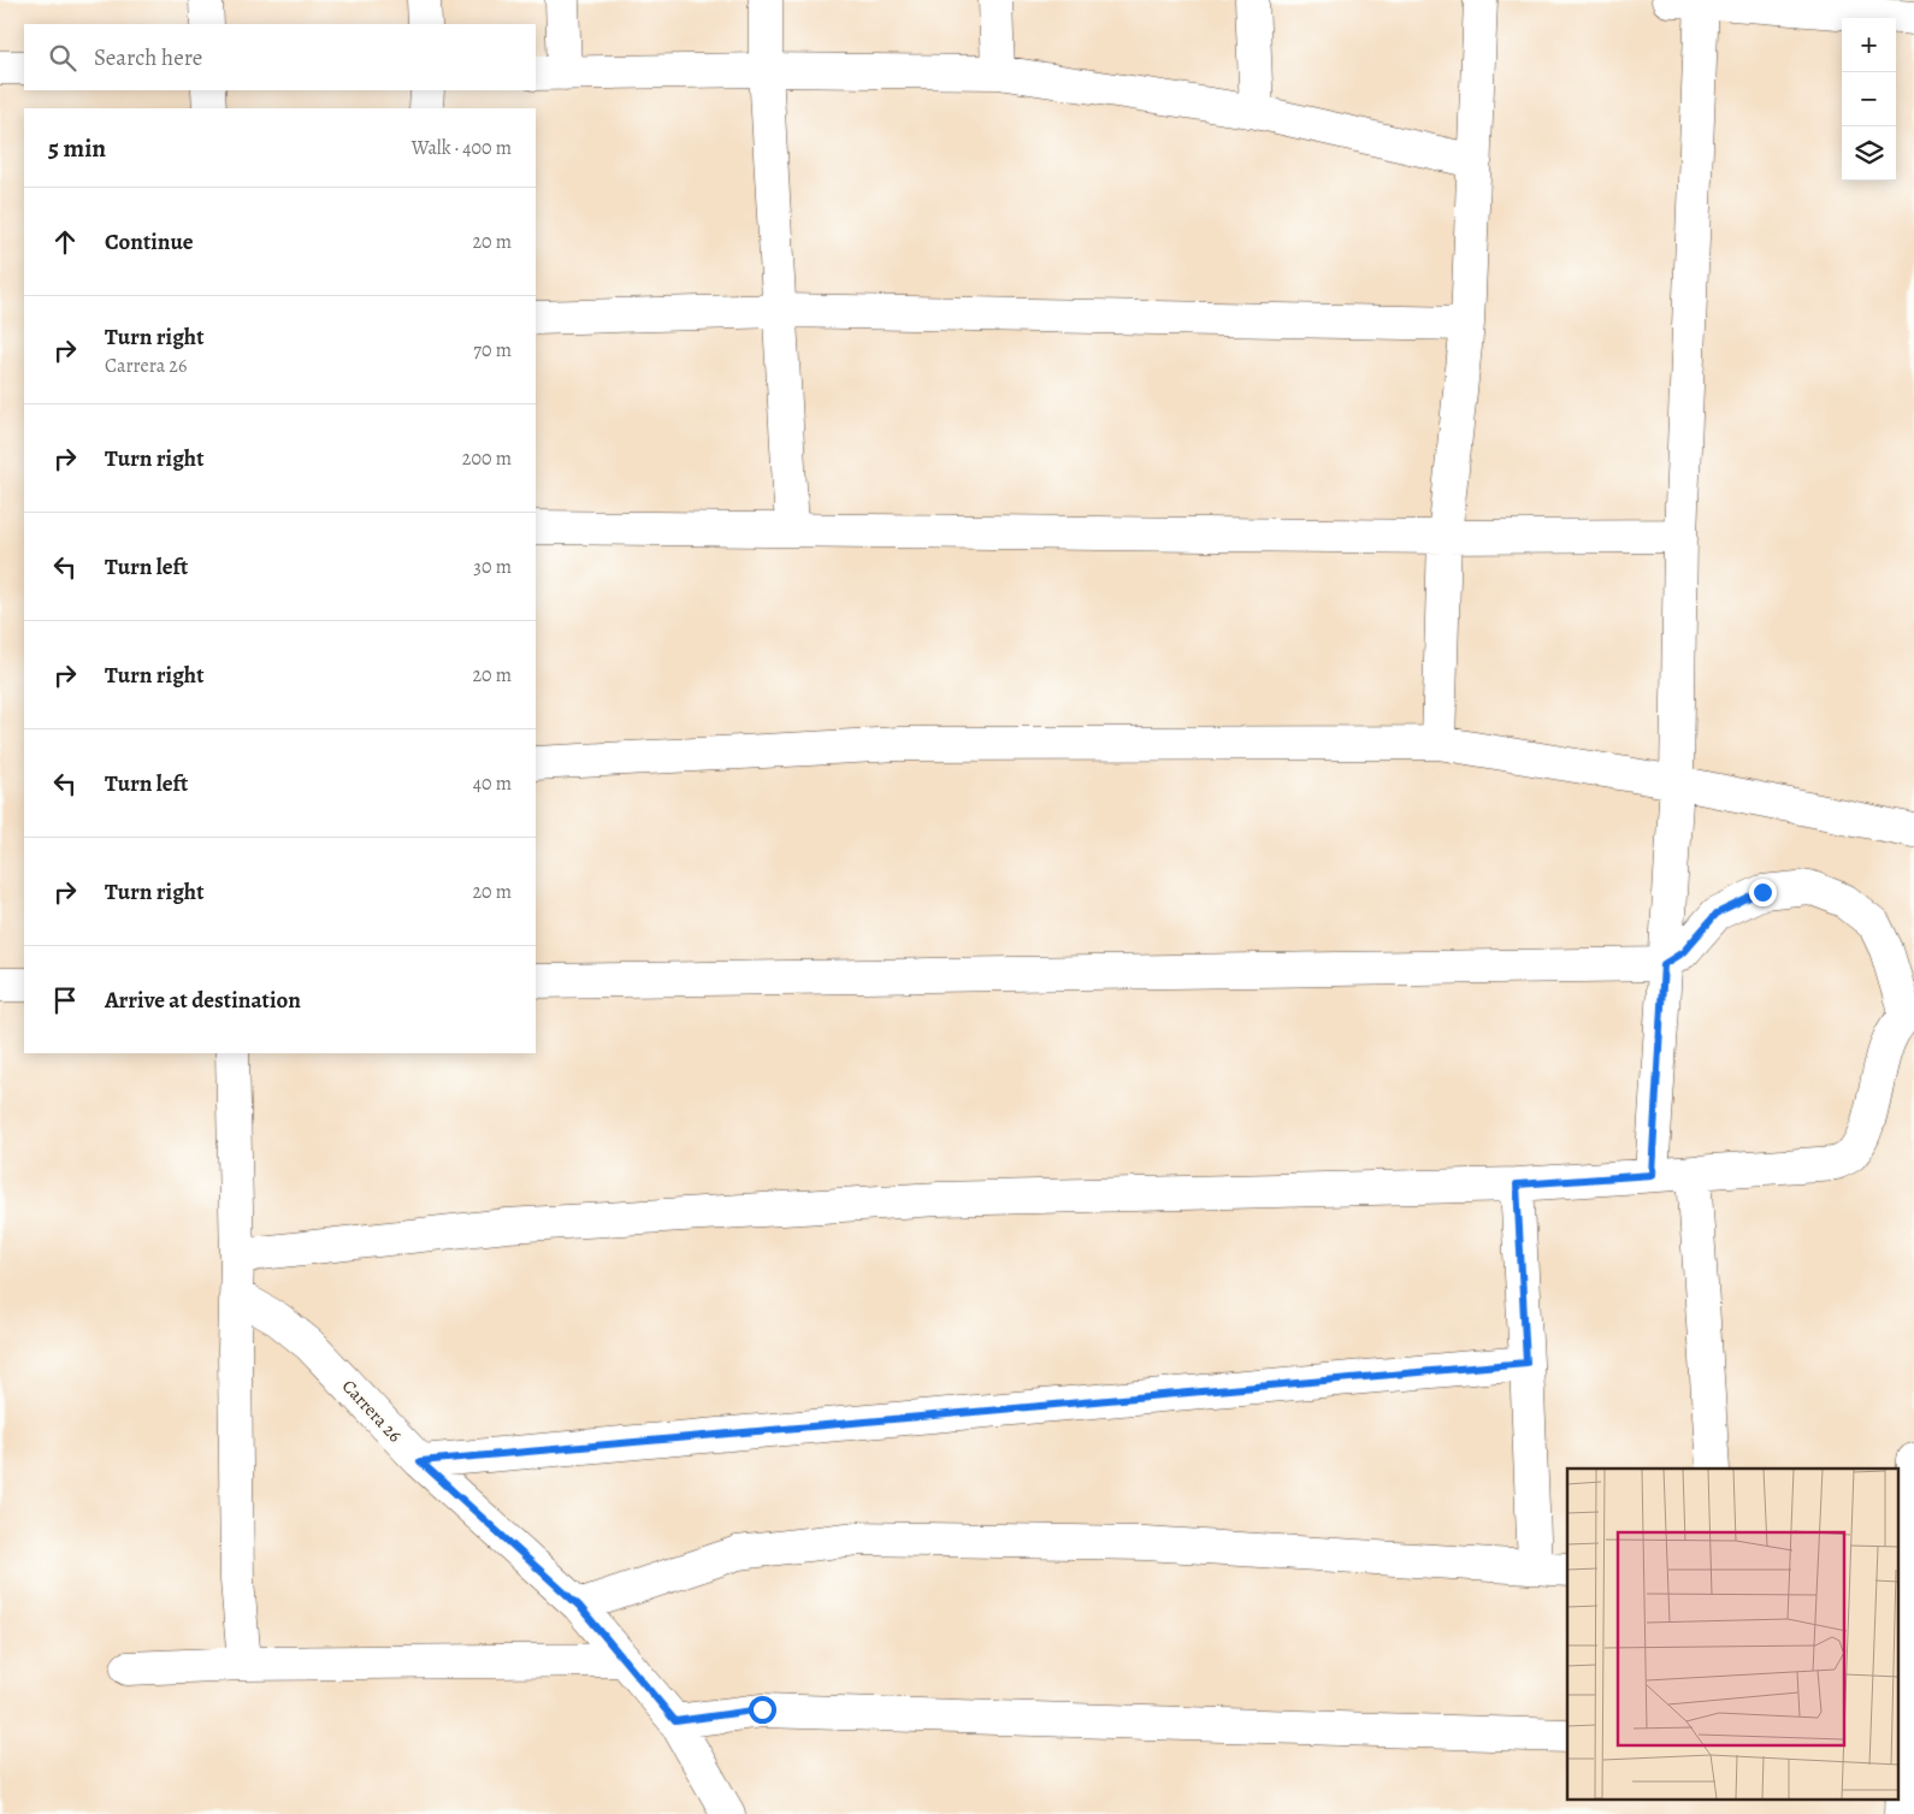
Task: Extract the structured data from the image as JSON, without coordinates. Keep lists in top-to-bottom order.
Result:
{
  "streets": {
    "street": ["Carrera 26"]
  },
  "page": {
    "map_buttons": ["+", "−"],
    "search": "Search here",
    "heading": ["5 min", "Walk · 400 m"],
    "list": [
      ["Continue", "20 m"],
      ["Turn right", "Carrera 26", "70 m"],
      ["Turn right", "200 m"],
      ["Turn left", "30 m"],
      ["Turn right", "20 m"],
      ["Turn left", "40 m"],
      ["Turn right", "20 m"],
      "Arrive at destination"
    ]
  }
}
